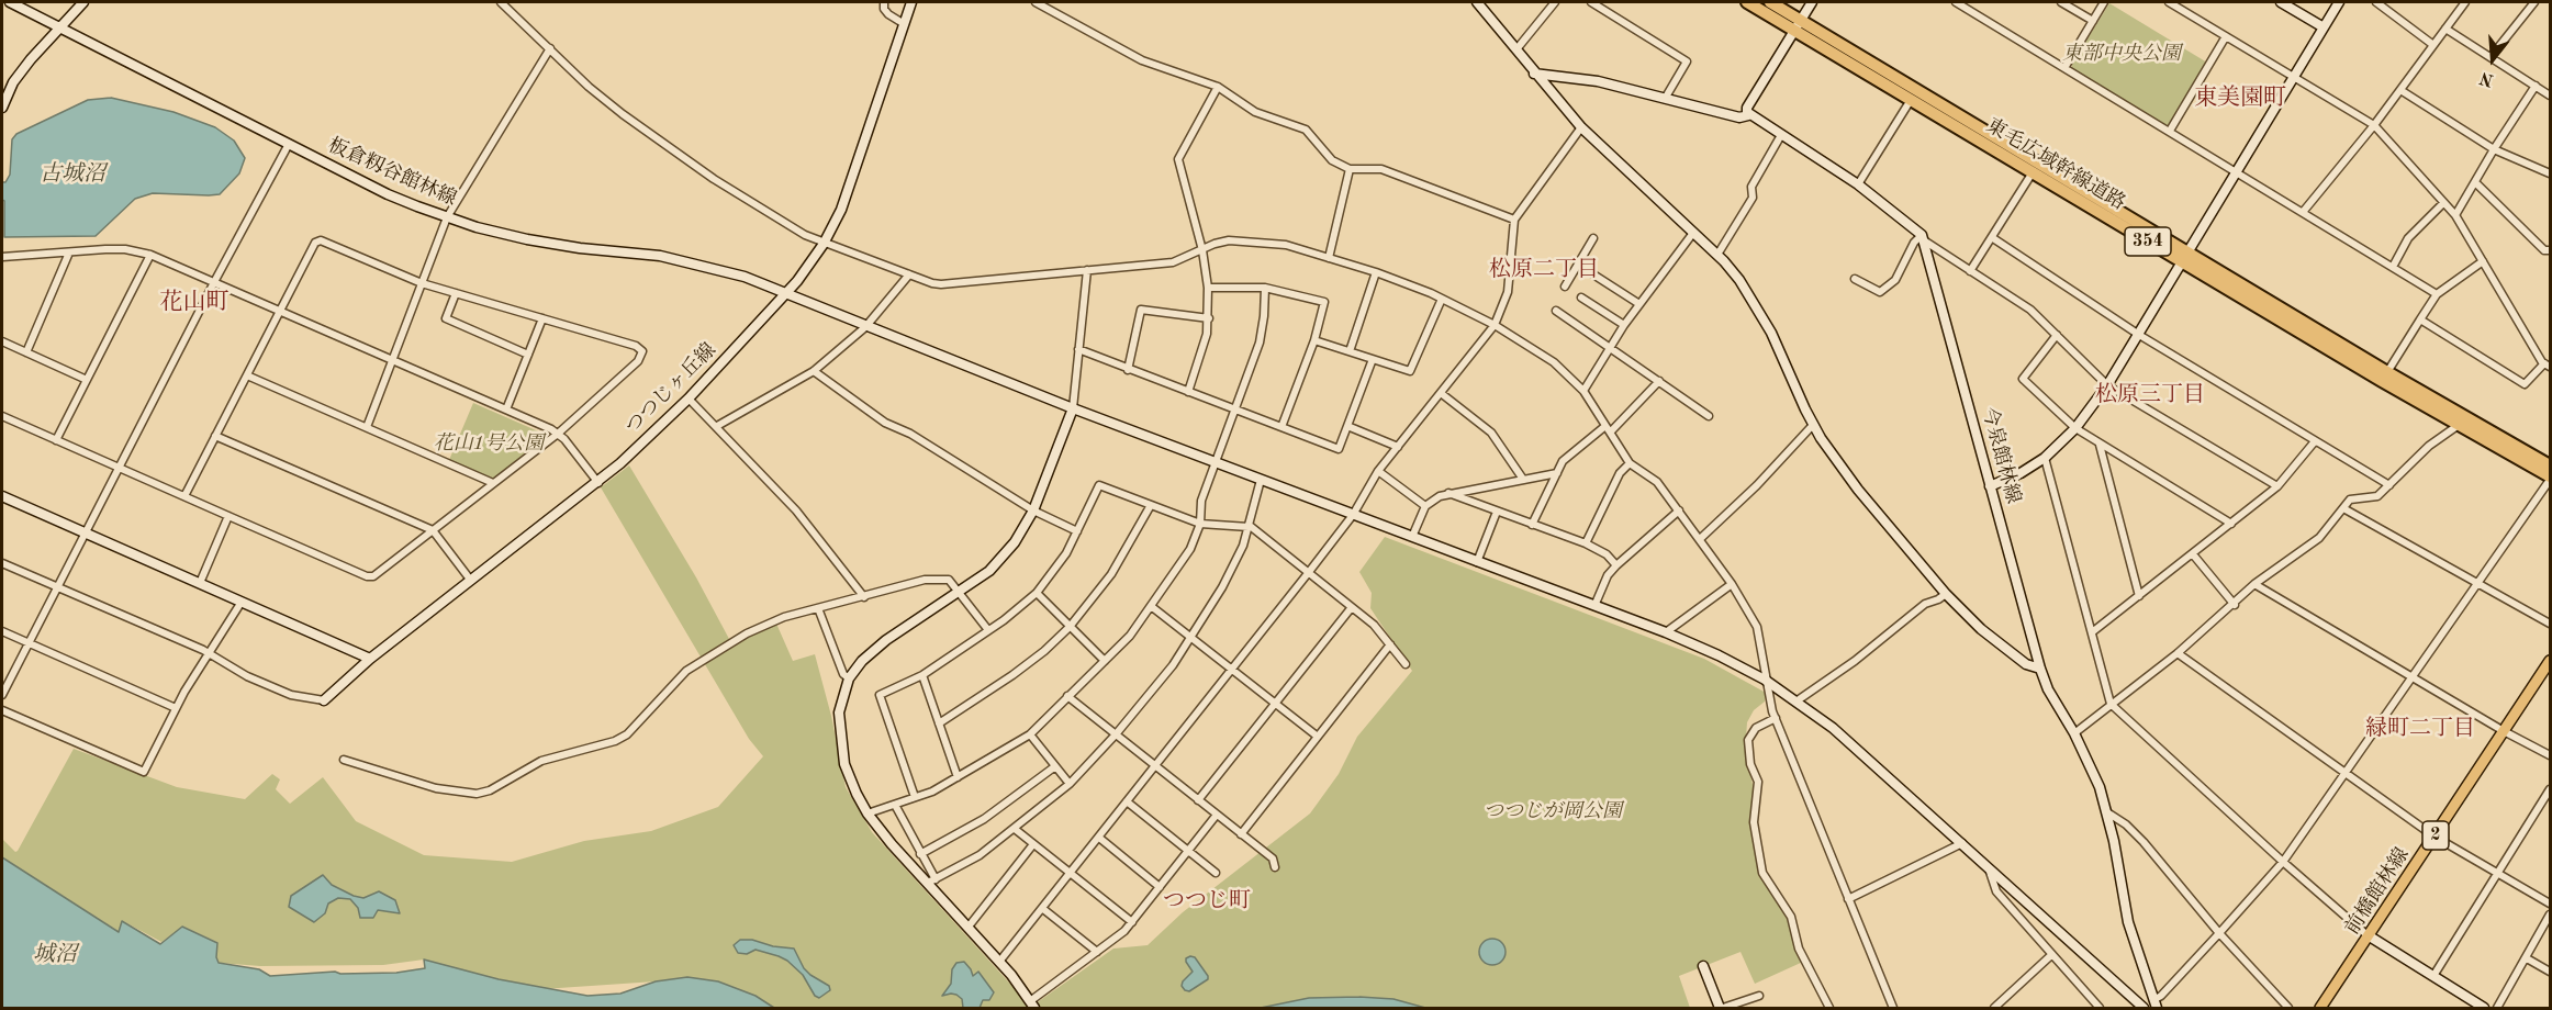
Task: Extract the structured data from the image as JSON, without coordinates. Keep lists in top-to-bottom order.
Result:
{
  "streets": {
    "highway": ["東毛広域幹線道路", "354"],
    "main road": ["2", "前橋館林線"],
    "street": ["板倉籾谷館林線", "つつじヶ丘線", "今泉館林線"]
  },
  "crossings": [
    ["板倉籾谷館林線", "つつじヶ丘線"]
  ],
  "districts": [
    "東美園町",
    "松原二丁目",
    "花山町",
    "松原三丁目",
    "緑町二丁目",
    "つつじ町"
  ],
  "water": ["古城沼", "城沼"],
  "parks": ["東部中央公園", "花山1号公園", "つつじが岡公園"],
  "north": "bottom"
}
